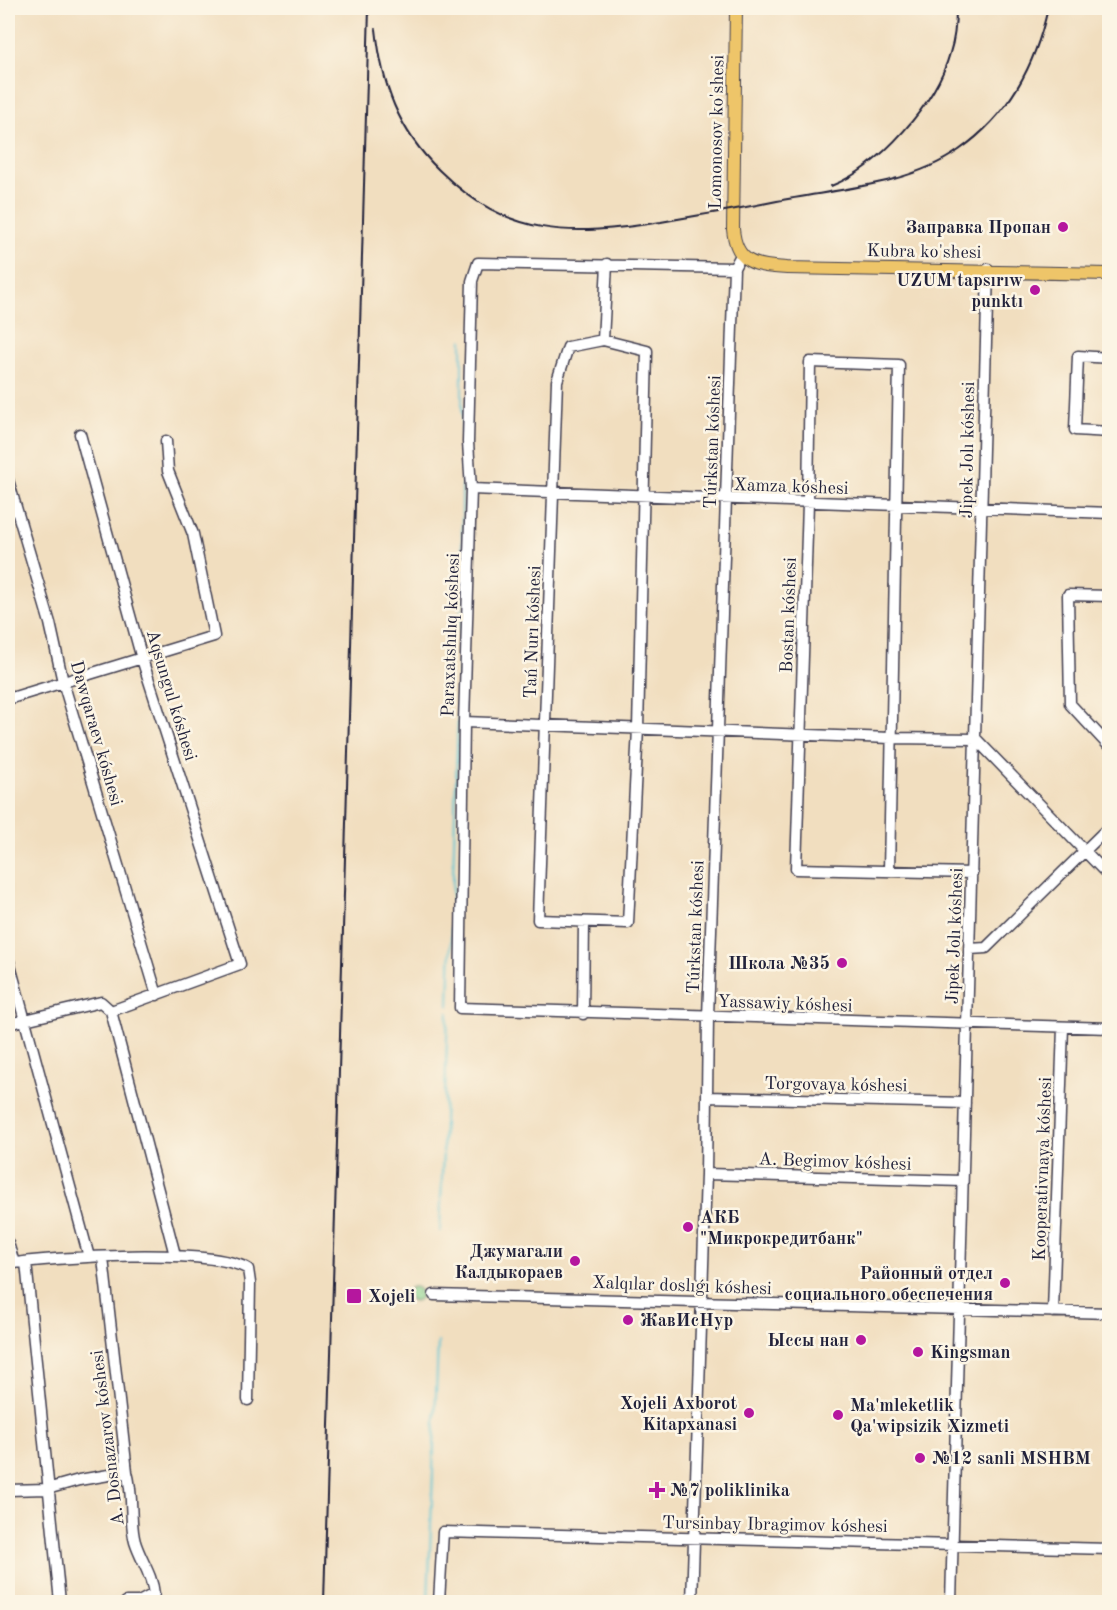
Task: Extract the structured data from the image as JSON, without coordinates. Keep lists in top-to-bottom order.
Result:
{
  "streets": {
    "main road": ["Lomonosov ko'shesi", "Kubra ko'shesi"],
    "street": [
      "Túrkstan kóshesi",
      "Jipek Jolı kóshesi",
      "Xamza kóshesi",
      "Bostan kóshesi",
      "Tań Nurı kóshesi",
      "Paraxatshılıq kóshesi",
      "Aqsungul kóshesi",
      "Dawqaraev kóshesi",
      "Yassawiy kóshesi",
      "Torgovaya kóshesi",
      "A. Begimov kóshesi",
      "Kooperativnaya kóshesi",
      "Xalqılar doslıǵı kóshesi",
      "A. Dosnazarov kóshesi",
      "Tursinbay Ibragimov kóshesi"
    ]
  },
  "crossings": [
    ["Lomonosov ko'shesi", "Kubra ko'shesi"],
    ["Lomonosov ko'shesi", "Túrkstan kóshesi"],
    ["Kubra ko'shesi", "Túrkstan kóshesi"],
    ["Kubra ko'shesi", "Jipek Jolı kóshesi"],
    ["Túrkstan kóshesi", "Xamza kóshesi"],
    ["Túrkstan kóshesi", "Yassawiy kóshesi"],
    ["Túrkstan kóshesi", "Torgovaya kóshesi"],
    ["Túrkstan kóshesi", "A. Begimov kóshesi"],
    ["Túrkstan kóshesi", "Xalqılar doslıǵı kóshesi"],
    ["Túrkstan kóshesi", "Tursinbay Ibragimov kóshesi"],
    ["Jipek Jolı kóshesi", "Xamza kóshesi"],
    ["Jipek Jolı kóshesi", "Yassawiy kóshesi"],
    ["Jipek Jolı kóshesi", "Torgovaya kóshesi"],
    ["Jipek Jolı kóshesi", "A. Begimov kóshesi"],
    ["Jipek Jolı kóshesi", "Xalqılar doslıǵı kóshesi"],
    ["Jipek Jolı kóshesi", "Tursinbay Ibragimov kóshesi"],
    ["Xamza kóshesi", "Bostan kóshesi"],
    ["Xamza kóshesi", "Tań Nurı kóshesi"],
    ["Xamza kóshesi", "Paraxatshılıq kóshesi"],
    ["Paraxatshılıq kóshesi", "Yassawiy kóshesi"],
    ["Aqsungul kóshesi", "Dawqaraev kóshesi"],
    ["Yassawiy kóshesi", "Kooperativnaya kóshesi"],
    ["Kooperativnaya kóshesi", "Xalqılar doslıǵı kóshesi"]
  ],
  "places": {
    "other": [
      "Заправка Пропан",
      "UZUM tapsırıw punktı",
      "Школа №35",
      "АКБ \"Микрокредитбанк\"",
      "Джумагали Калдыкораев",
      "Районный отдел социального обеспечения",
      "ЖавИсНур",
      "Ыссы нан",
      "Kingsman",
      "Xojeli Axborot Kitapxanasi",
      "Ma'mleketlik Qa'wipsizik Xizmeti",
      "№12 sanli MSHBM"
    ],
    "transit": ["Xojeli"],
    "health": ["№7 poliklinika"]
  }
}
